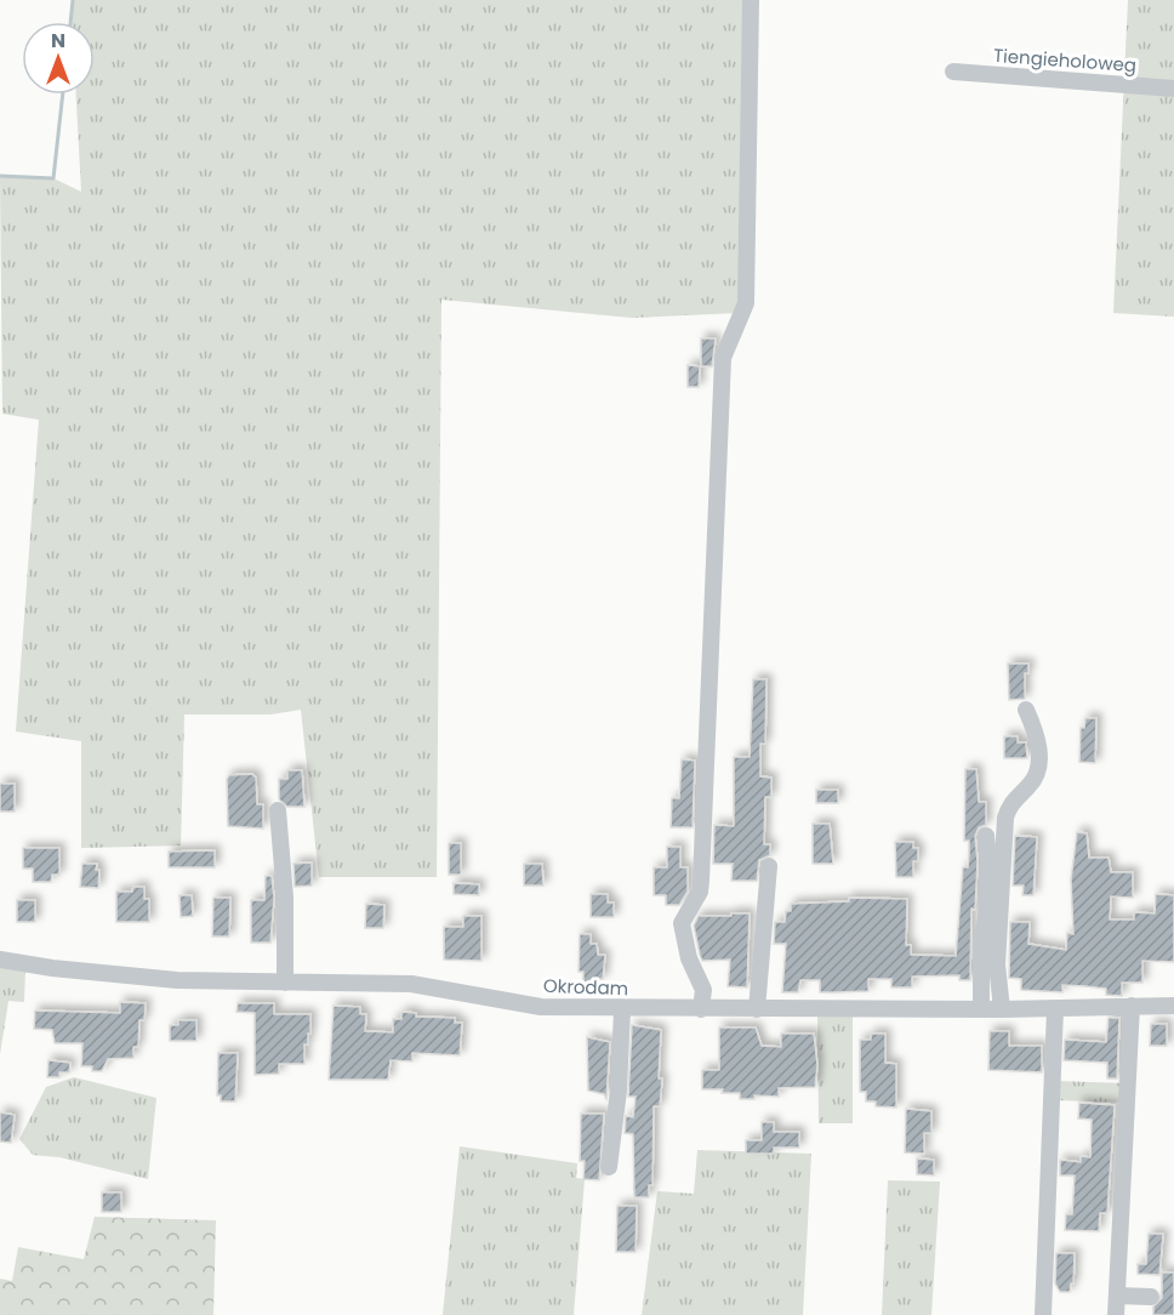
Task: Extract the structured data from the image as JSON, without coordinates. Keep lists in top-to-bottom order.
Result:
{
  "streets": {
    "street": ["Tiengieholoweg", "Okrodam"]
  },
  "north": "top"
}
